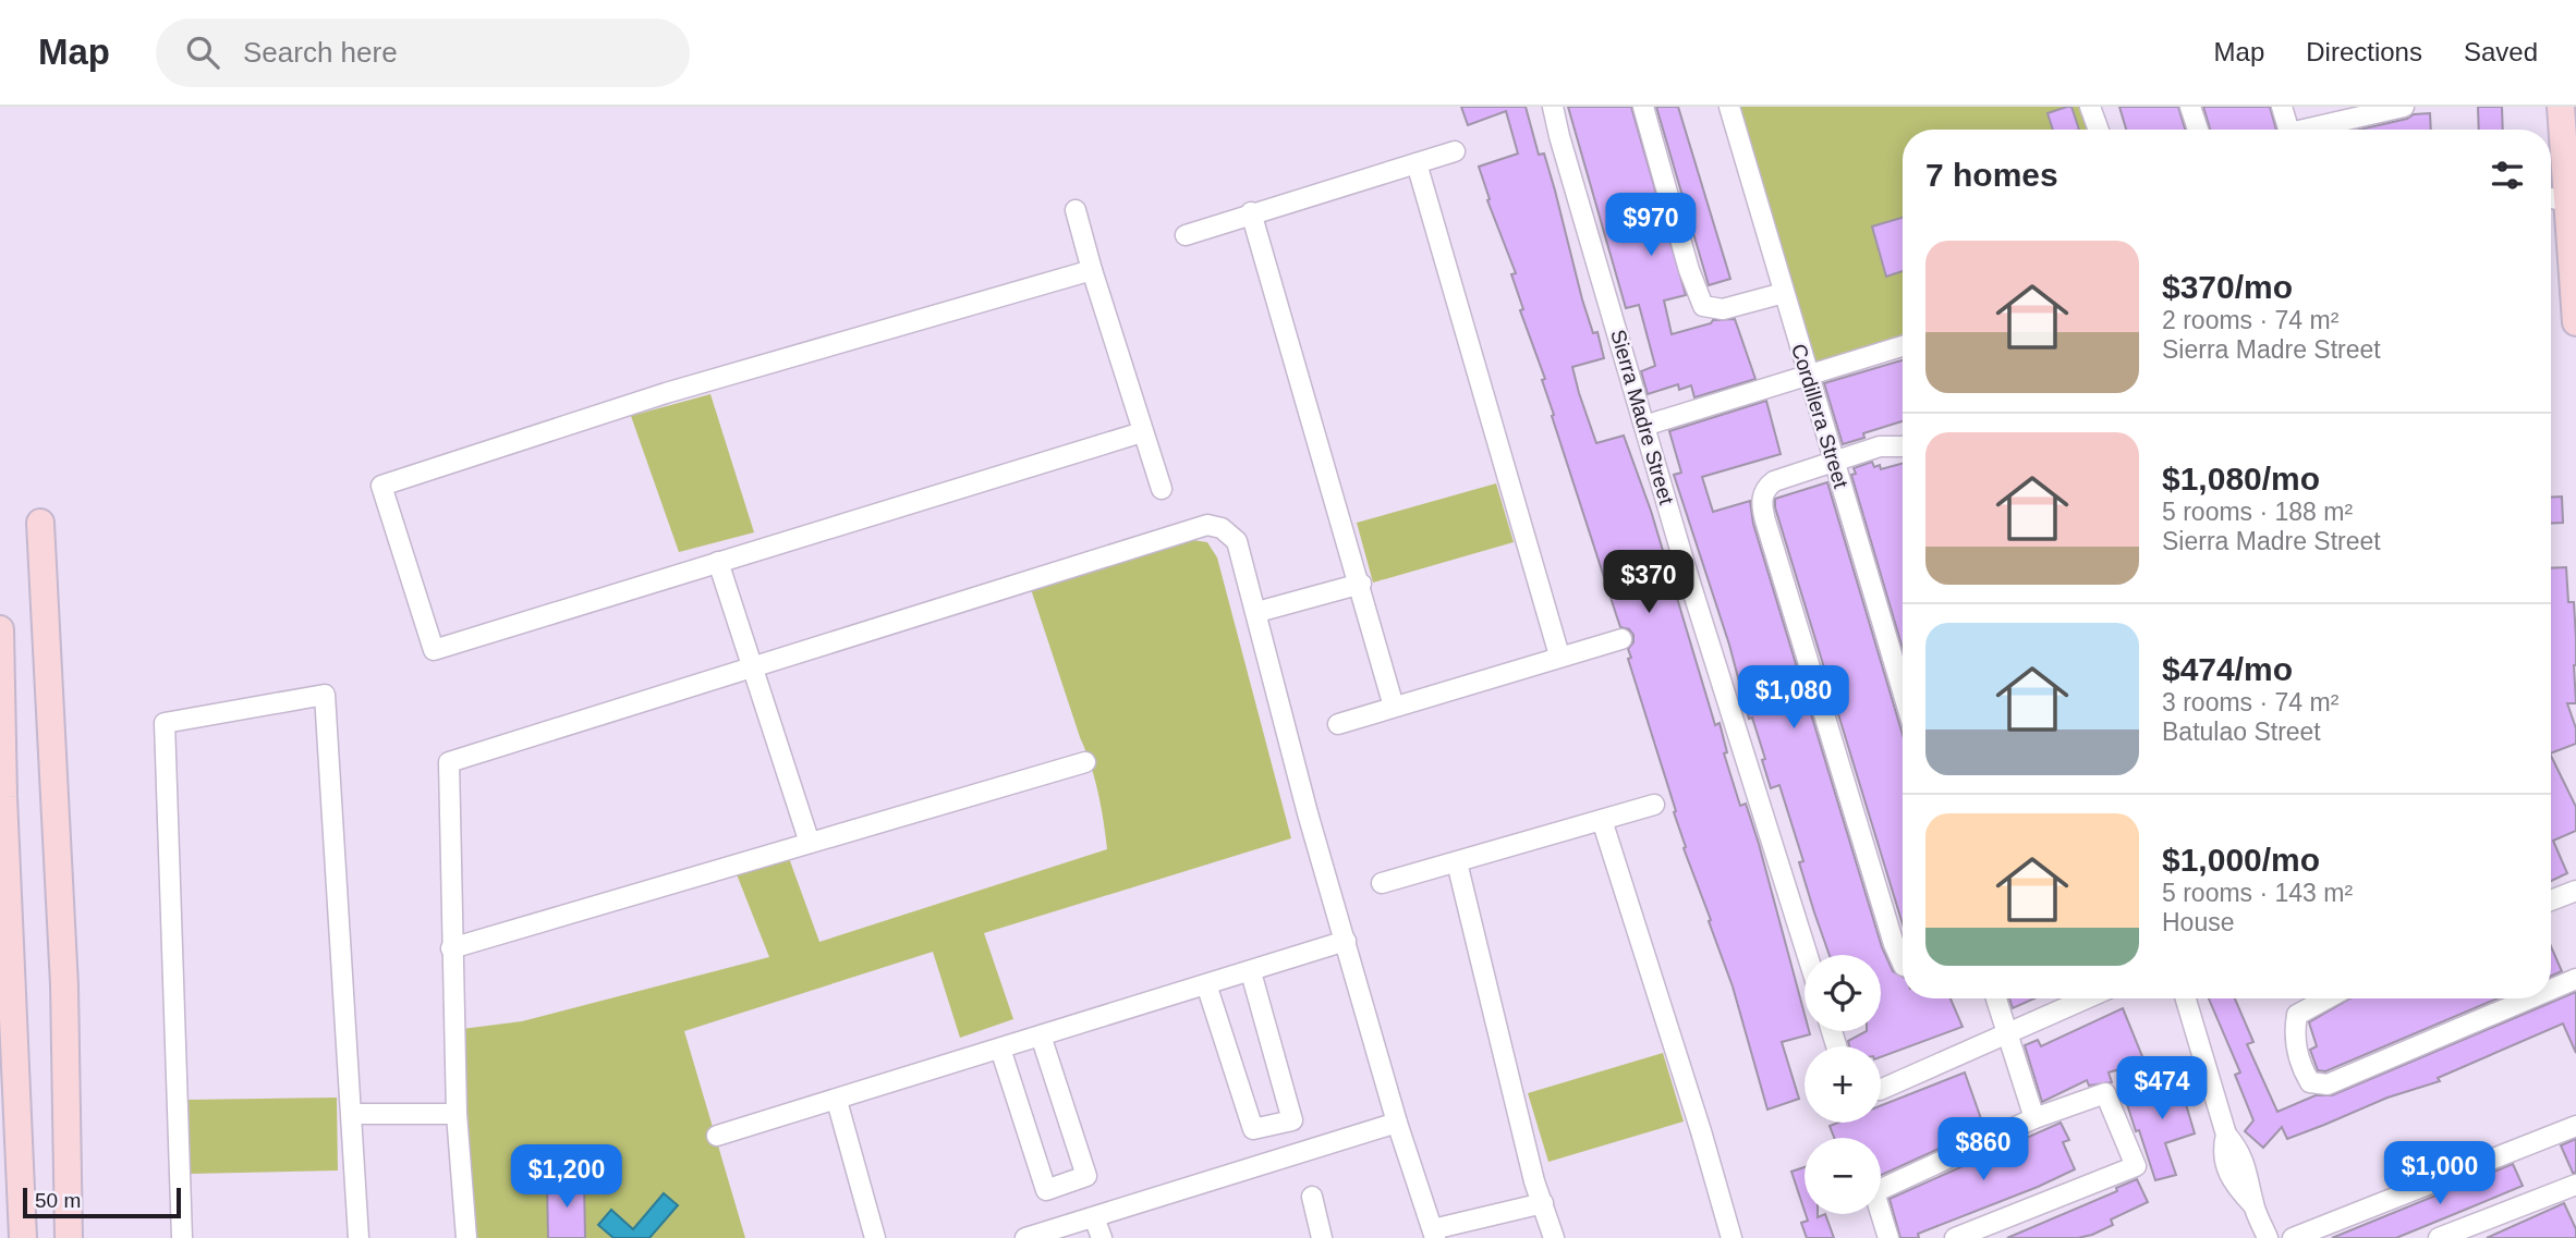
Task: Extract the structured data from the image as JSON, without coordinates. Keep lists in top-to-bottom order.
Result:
{
  "streets": {
    "street": ["Cordillera Street", "Sierra Madre Street"]
  },
  "scale_bar": "50 m",
  "page": {
    "header": "Map",
    "search": "Search here",
    "nav": ["Map", "Directions", "Saved"],
    "heading": "7 homes",
    "price": [
      "$970",
      "$370",
      "$1,080",
      "$474",
      "$860",
      "$1,000",
      "$1,200"
    ],
    "list": [
      {
        "name": "$370/mo",
        "note": "2 rooms · 74 m² · Sierra Madre Street"
      },
      {
        "name": "$1,080/mo",
        "note": "5 rooms · 188 m² · Sierra Madre Street"
      },
      {
        "name": "$474/mo",
        "note": "3 rooms · 74 m² · Batulao Street"
      },
      {
        "name": "$1,000/mo",
        "note": "5 rooms · 143 m² · House"
      }
    ],
    "map_buttons": ["+", "−"],
    "scale": "50 m"
  }
}
